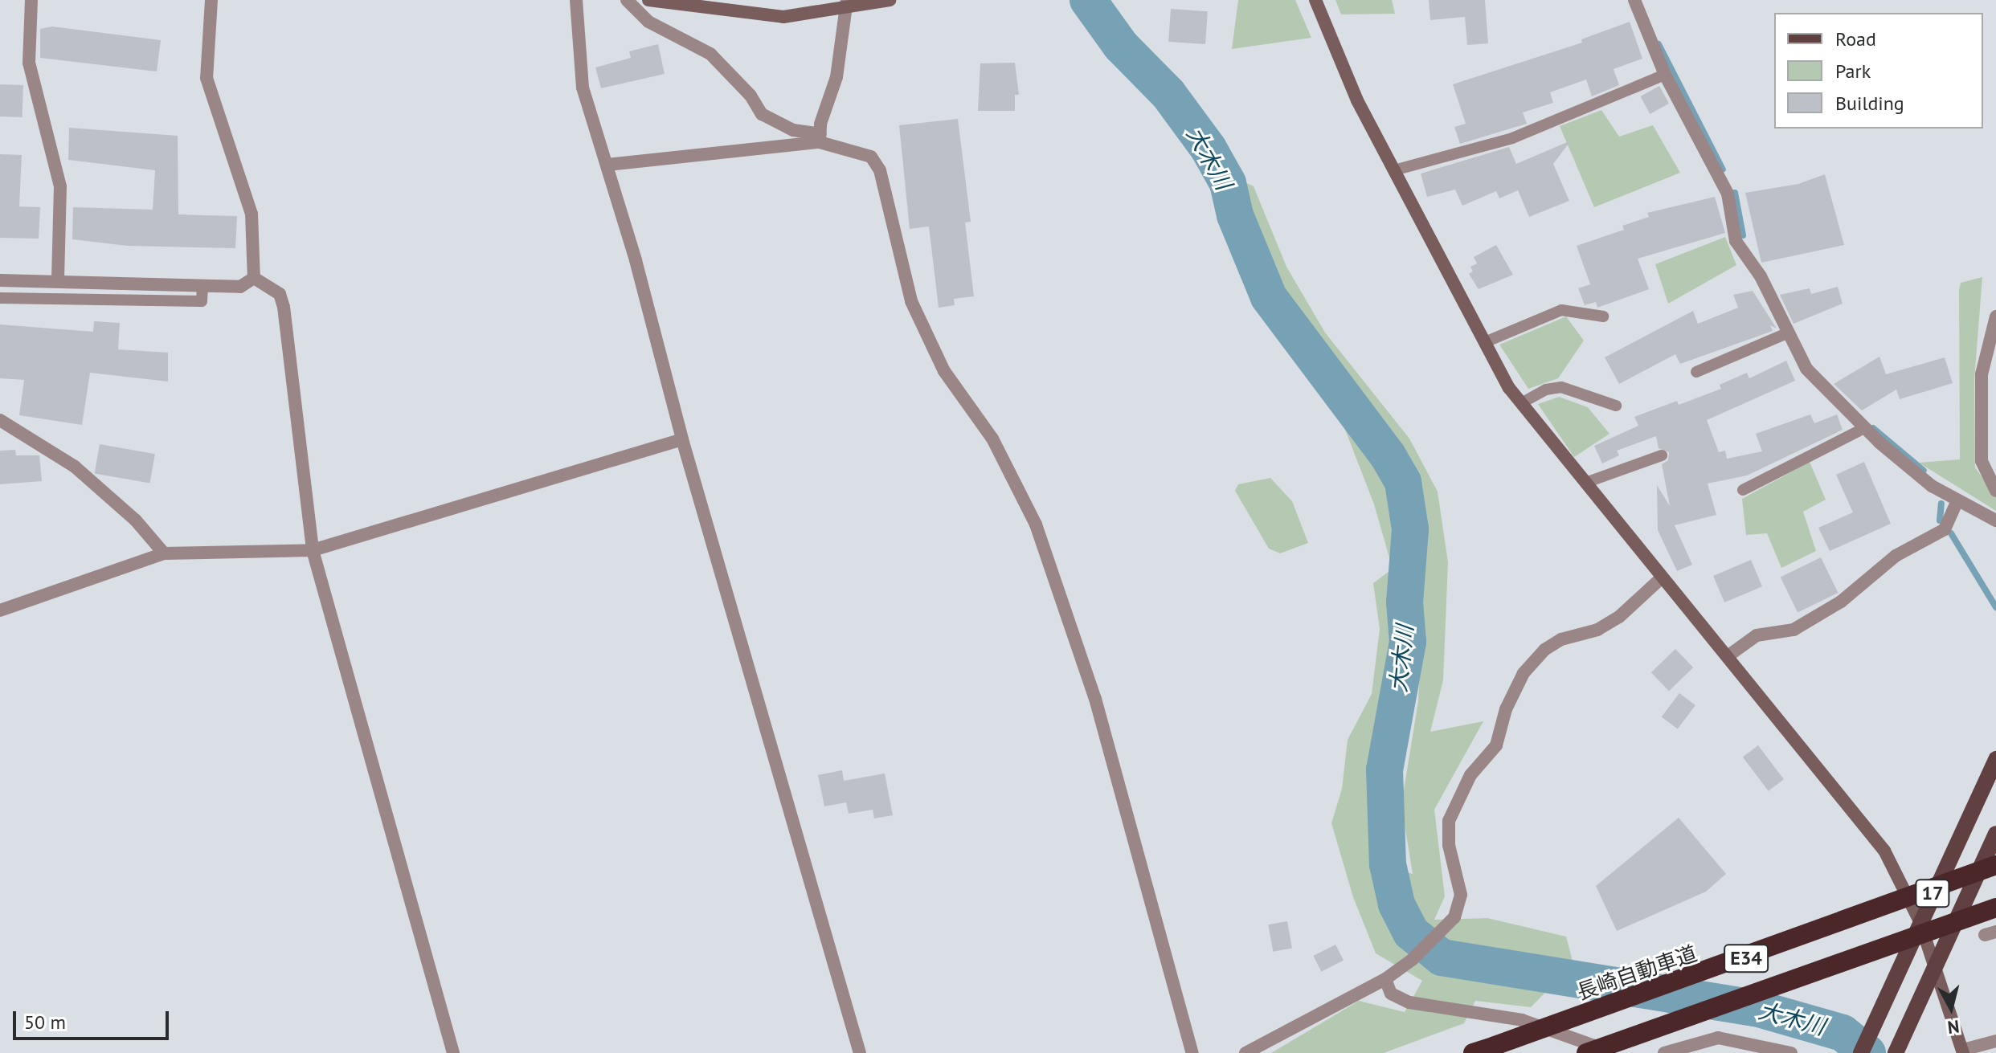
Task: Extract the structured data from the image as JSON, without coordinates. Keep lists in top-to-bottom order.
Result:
{
  "streets": {
    "highway": ["E34", "長崎自動車道"],
    "main road": ["17"]
  },
  "water": ["大木川"],
  "legend": ["Road", "Park", "Building"],
  "scale_bar": "50 m",
  "north": "bottom"
}
